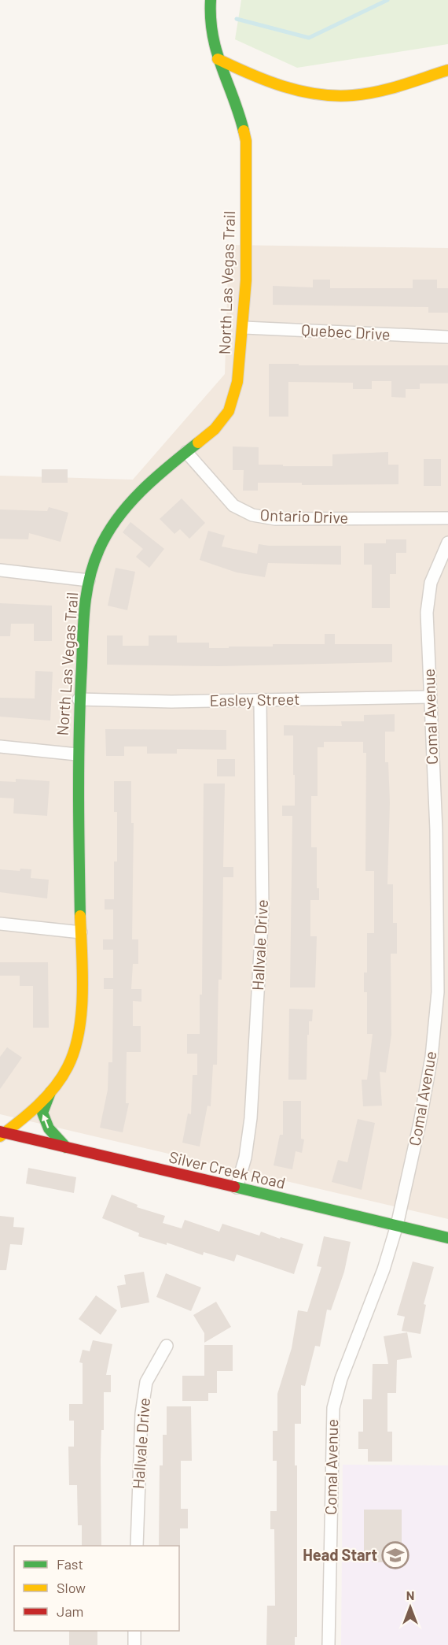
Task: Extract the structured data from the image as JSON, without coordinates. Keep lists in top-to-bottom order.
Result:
{
  "streets": {
    "street": [
      "North Las Vegas Trail",
      "Quebec Drive",
      "Ontario Drive",
      "Easley Street",
      "Comal Avenue",
      "Hallvale Drive",
      "Silver Creek Road"
    ]
  },
  "crossings": [
    ["North Las Vegas Trail", "Quebec Drive"],
    ["North Las Vegas Trail", "Ontario Drive"],
    ["North Las Vegas Trail", "Easley Street"],
    ["North Las Vegas Trail", "Silver Creek Road"],
    ["Easley Street", "Comal Avenue"],
    ["Easley Street", "Hallvale Drive"],
    ["Comal Avenue", "Silver Creek Road"],
    ["Hallvale Drive", "Silver Creek Road"]
  ],
  "places": {
    "school or university": ["Head Start"]
  },
  "legend": ["Fast", "Slow", "Jam"],
  "north": "top"
}
